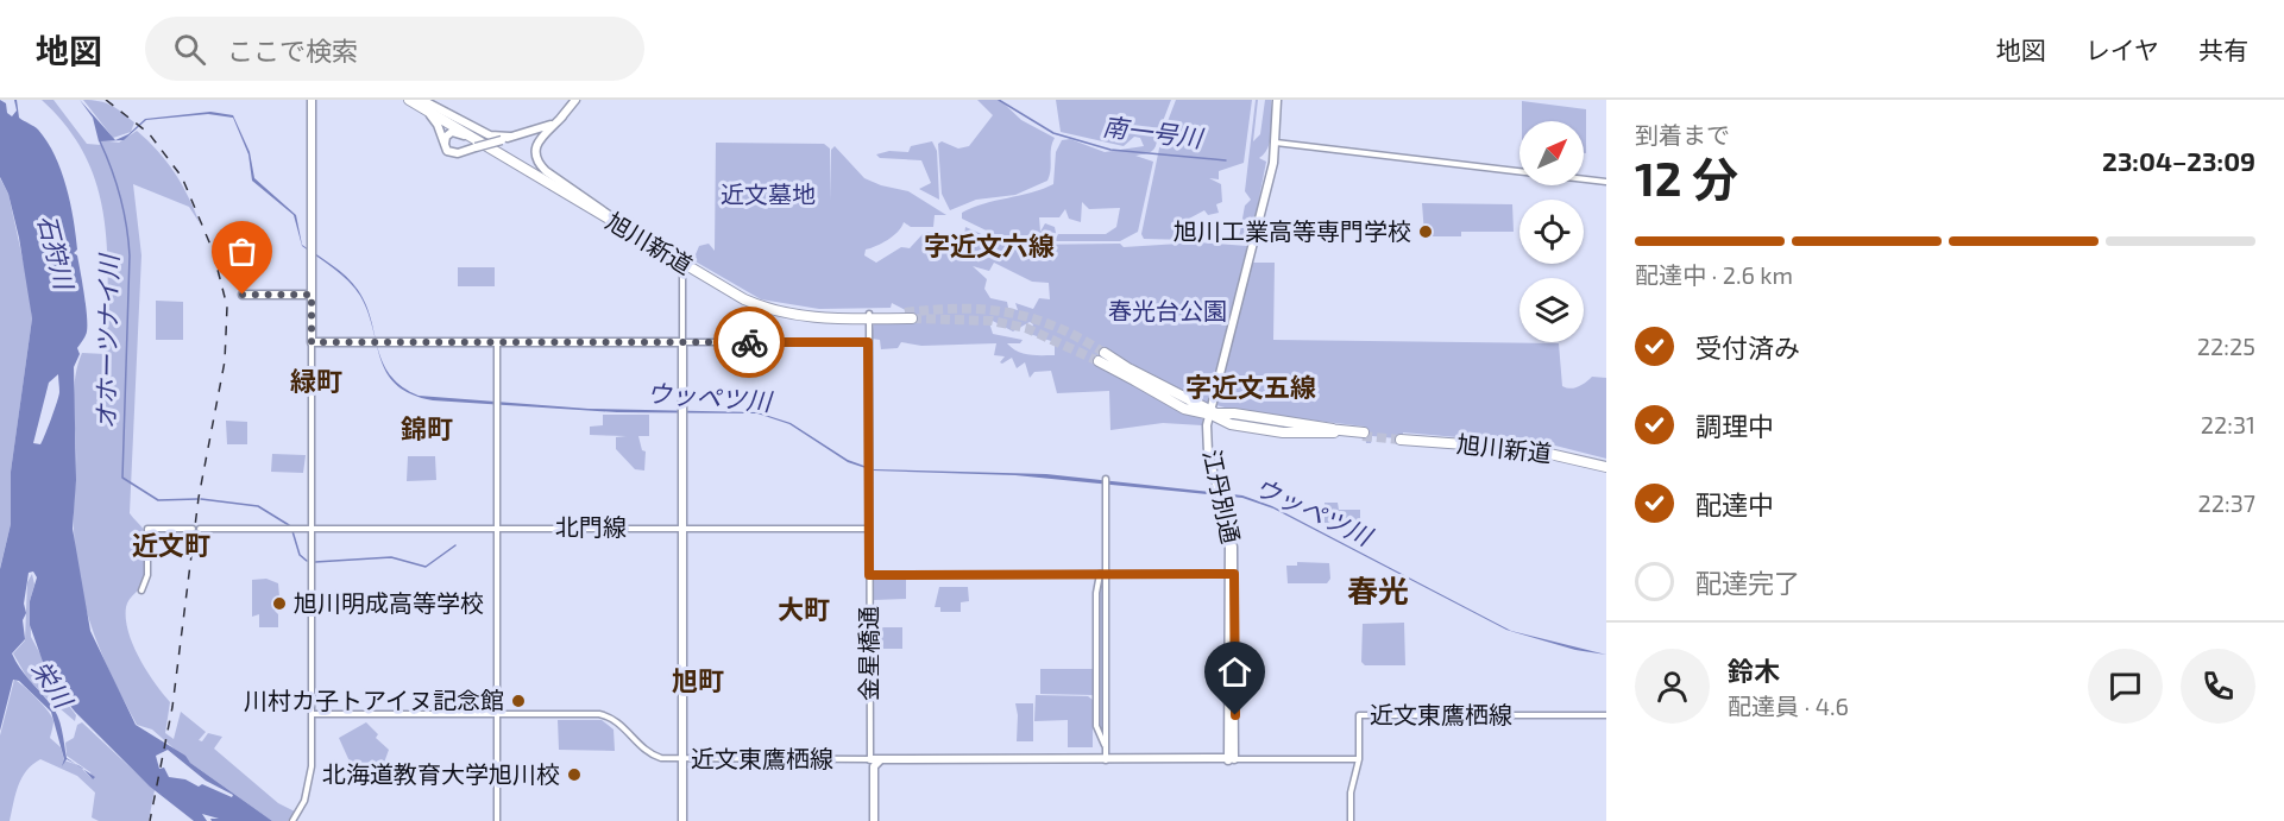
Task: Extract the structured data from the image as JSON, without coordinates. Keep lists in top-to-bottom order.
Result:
{
  "streets": {
    "highway": ["旭川新道"],
    "main road": ["江丹別通", "金星橋通", "近文東鷹栖線"],
    "street": ["北門線"]
  },
  "crossings": [
    ["旭川新道", "金星橋通"],
    ["江丹別通", "近文東鷹栖線"],
    ["北門線", "金星橋通"],
    ["金星橋通", "近文東鷹栖線"]
  ],
  "districts": [
    "字近文六線",
    "緑町",
    "字近文五線",
    "錦町",
    "近文町",
    "春光",
    "大町",
    "旭町"
  ],
  "water": [
    "南一号川",
    "石狩川",
    "オホーツナイ川",
    "ウッペツ川",
    "栄川"
  ],
  "parks": ["近文墓地", "春光台公園"],
  "places": [
    "旭川工業高等専門学校",
    "旭川明成高等学校",
    "川村カ子トアイヌ記念館",
    "北海道教育大学旭川校"
  ],
  "north": "top right",
  "page": {
    "header": "地図",
    "search": "ここで検索",
    "nav": ["地図", "レイヤ", "共有"],
    "heading": ["12 分", "到着まで", "23:04–23:09"],
    "panel": ["鈴木", "配達員 · 4.6"],
    "bar": "配達中 · 2.6 km",
    "list": [
      ["受付済み", "22:25"],
      ["調理中", "22:31"],
      ["配達中", "22:37"],
      "配達完了"
    ]
  }
}
